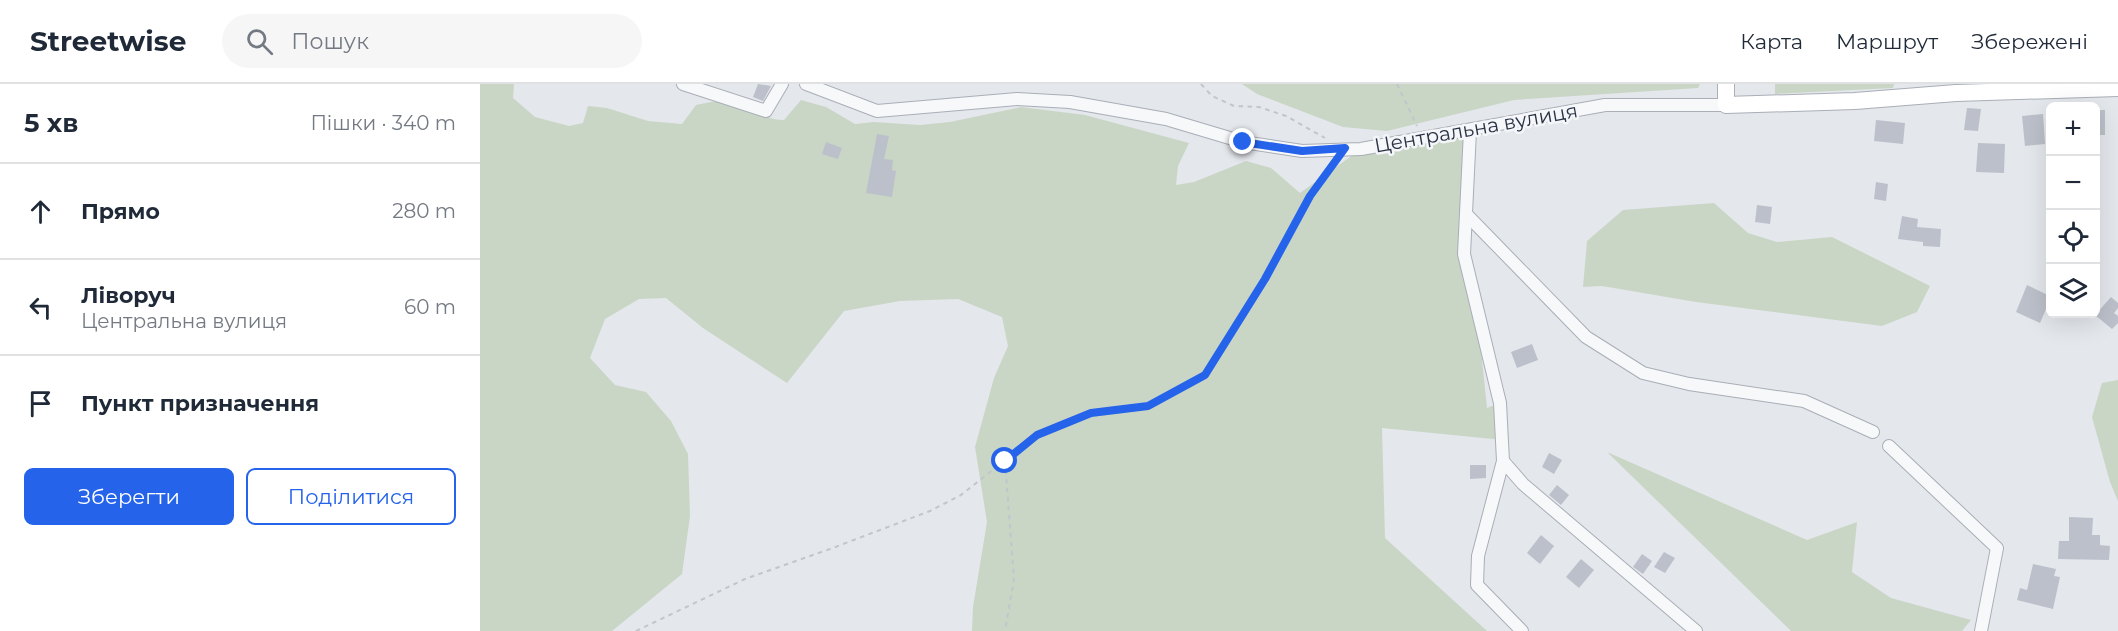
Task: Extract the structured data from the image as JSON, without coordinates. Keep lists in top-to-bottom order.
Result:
{
  "streets": {
    "street": ["Центральна вулиця"]
  },
  "page": {
    "header": "Streetwise",
    "search": "Пошук",
    "nav": ["Карта", "Маршрут", "Збережені"],
    "heading": ["5 хв", "Пішки · 340 m"],
    "map_buttons": ["+", "−"],
    "list": [
      ["Прямо", "280 m"],
      ["Ліворуч", "Центральна вулиця", "60 m"],
      "Пункт призначення"
    ],
    "buttons": ["Зберегти", "Поділитися"]
  }
}
